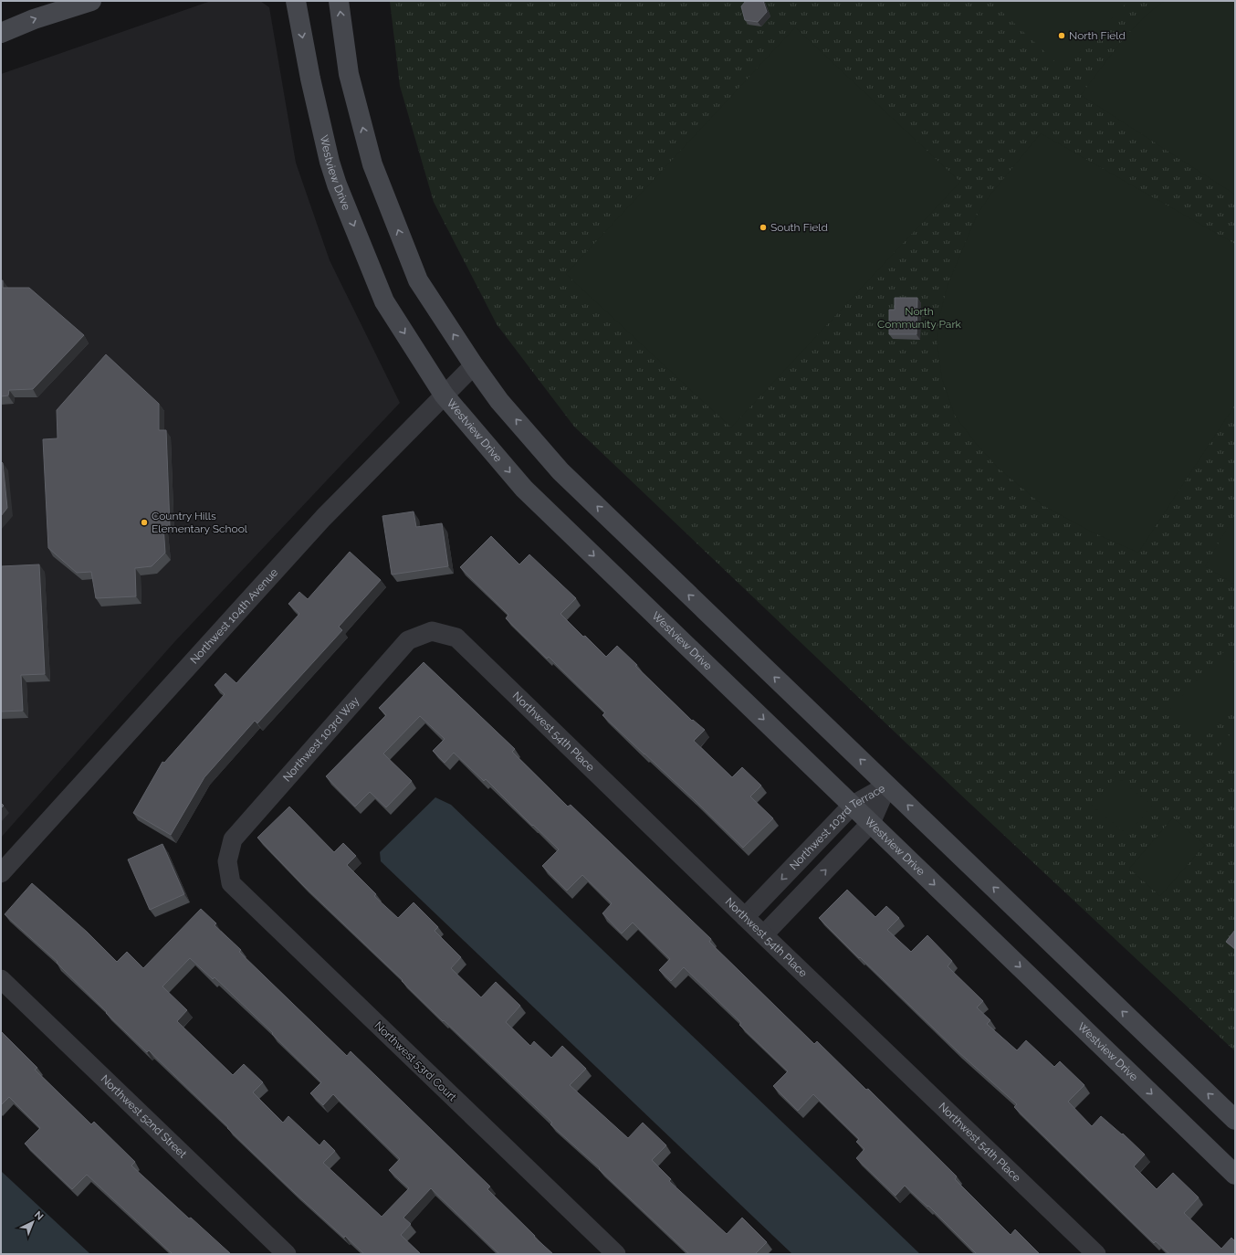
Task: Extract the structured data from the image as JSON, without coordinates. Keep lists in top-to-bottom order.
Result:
{
  "streets": {
    "street": [
      "Westview Drive",
      "Northwest 104th Avenue",
      "Northwest 54th Place",
      "Northwest 103rd Way",
      "Northwest 103rd Terrace",
      "Northwest 53rd Court",
      "Northwest 52nd Street"
    ]
  },
  "crossings": [
    ["Westview Drive", "Northwest 104th Avenue"],
    ["Westview Drive", "Northwest 103rd Terrace"],
    ["Northwest 54th Place", "Northwest 103rd Way"],
    ["Northwest 54th Place", "Northwest 103rd Terrace"],
    ["Northwest 103rd Way", "Northwest 53rd Court"]
  ],
  "parks": ["North Community Park"],
  "places": ["North Field", "South Field", "Country Hills Elementary School"],
  "north": "top right"
}
